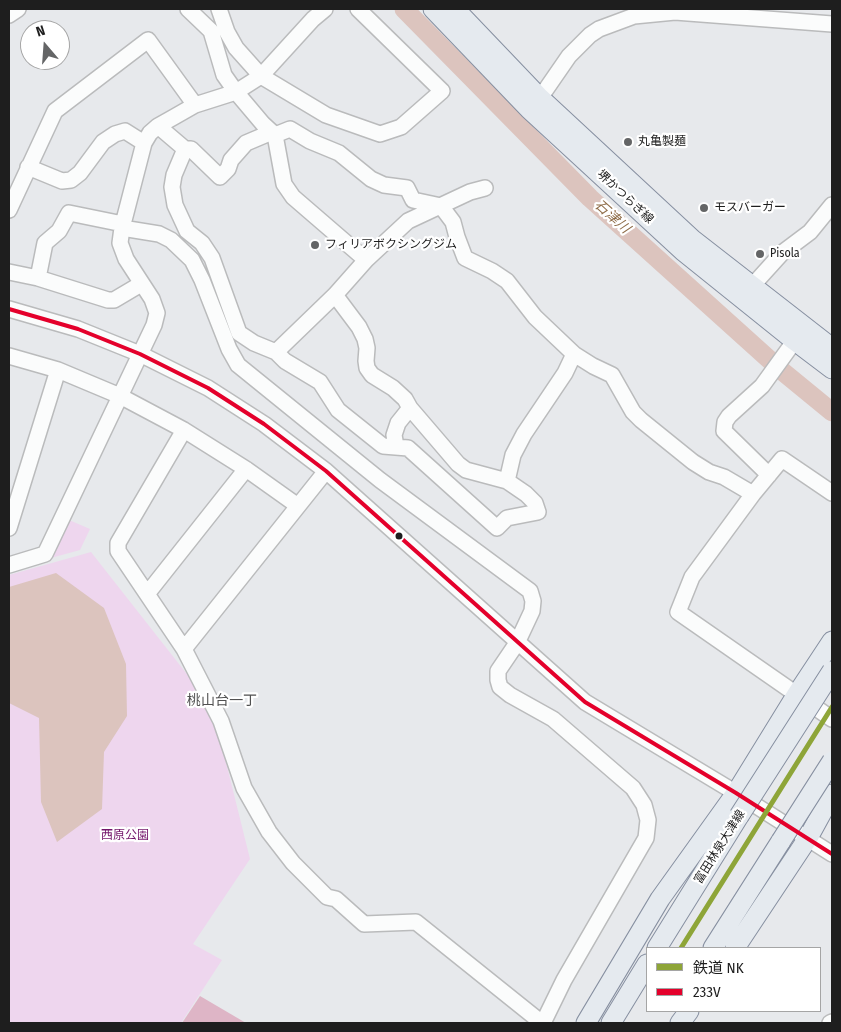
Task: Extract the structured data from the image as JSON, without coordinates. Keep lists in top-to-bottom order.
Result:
{
  "streets": {
    "main road": ["堺かつらぎ線", "富田林泉大津線"]
  },
  "districts": ["桃山台一丁"],
  "water": ["石津川"],
  "parks": ["西原公園"],
  "places": [
    "丸亀製麺",
    "モスバーガー",
    "フィリアボクシングジム",
    "Pisola"
  ],
  "lines": ["transit line 233V", "rail line NK"],
  "legend": ["鉄道 NK", "233V"],
  "north": "top"
}
